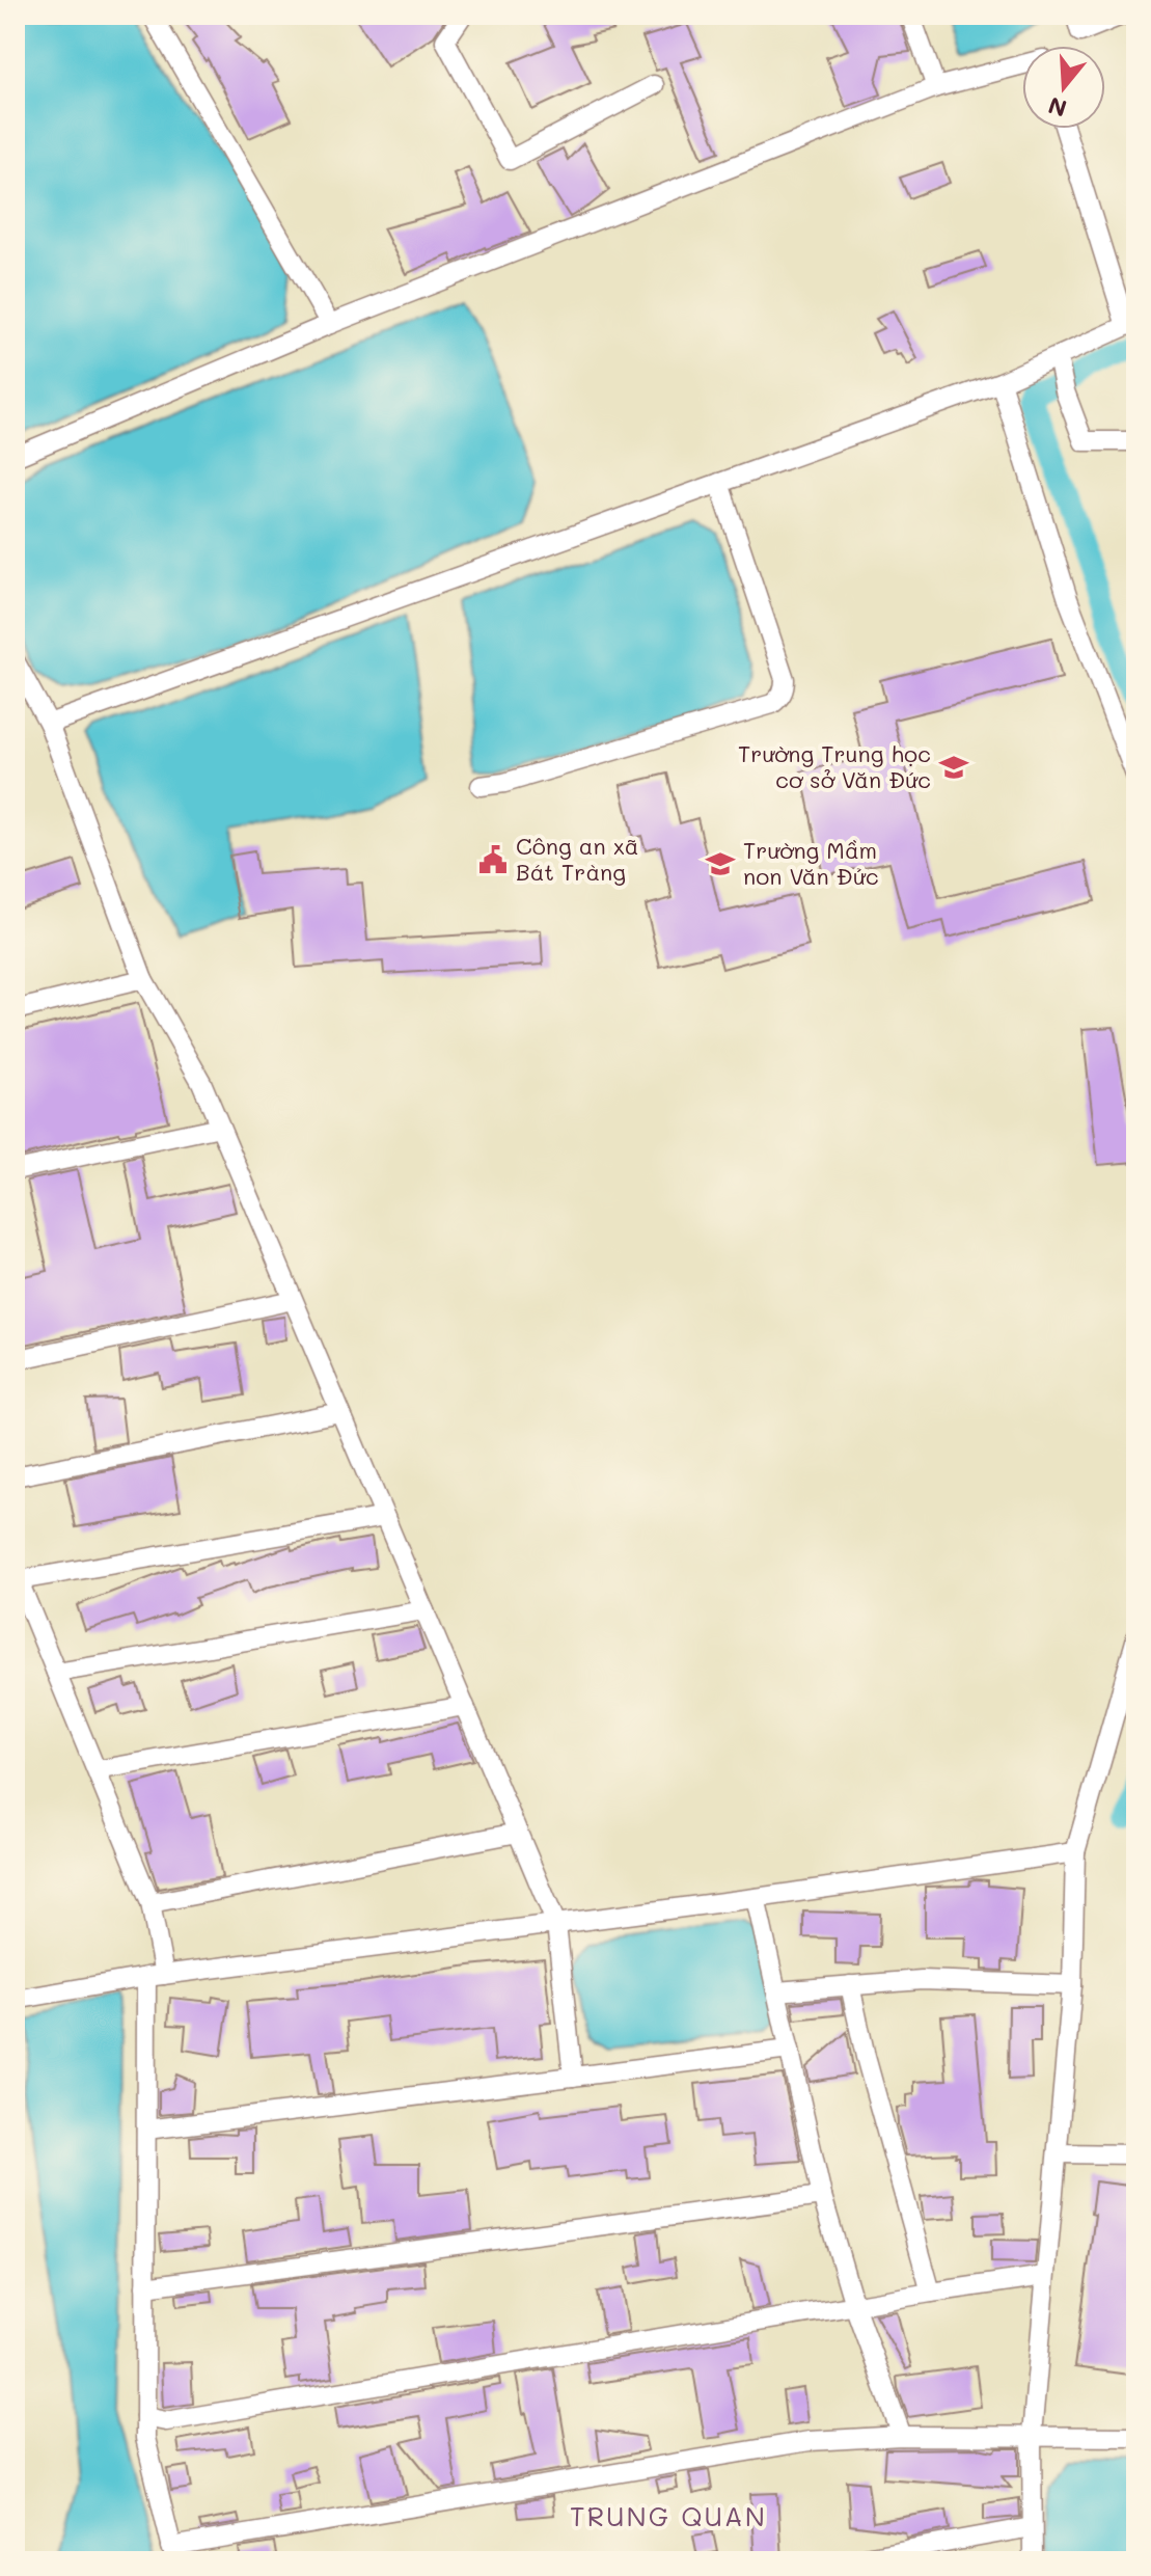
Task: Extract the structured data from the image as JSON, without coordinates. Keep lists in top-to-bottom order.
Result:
{
  "districts": ["TRUNG QUAN"],
  "places": {
    "school or university": ["Trường Trung học cơ sở Văn Đức", "Trường Mầm non Văn Đức"],
    "public building": ["Công an xã Bát Tràng"]
  },
  "north": "bottom"
}
